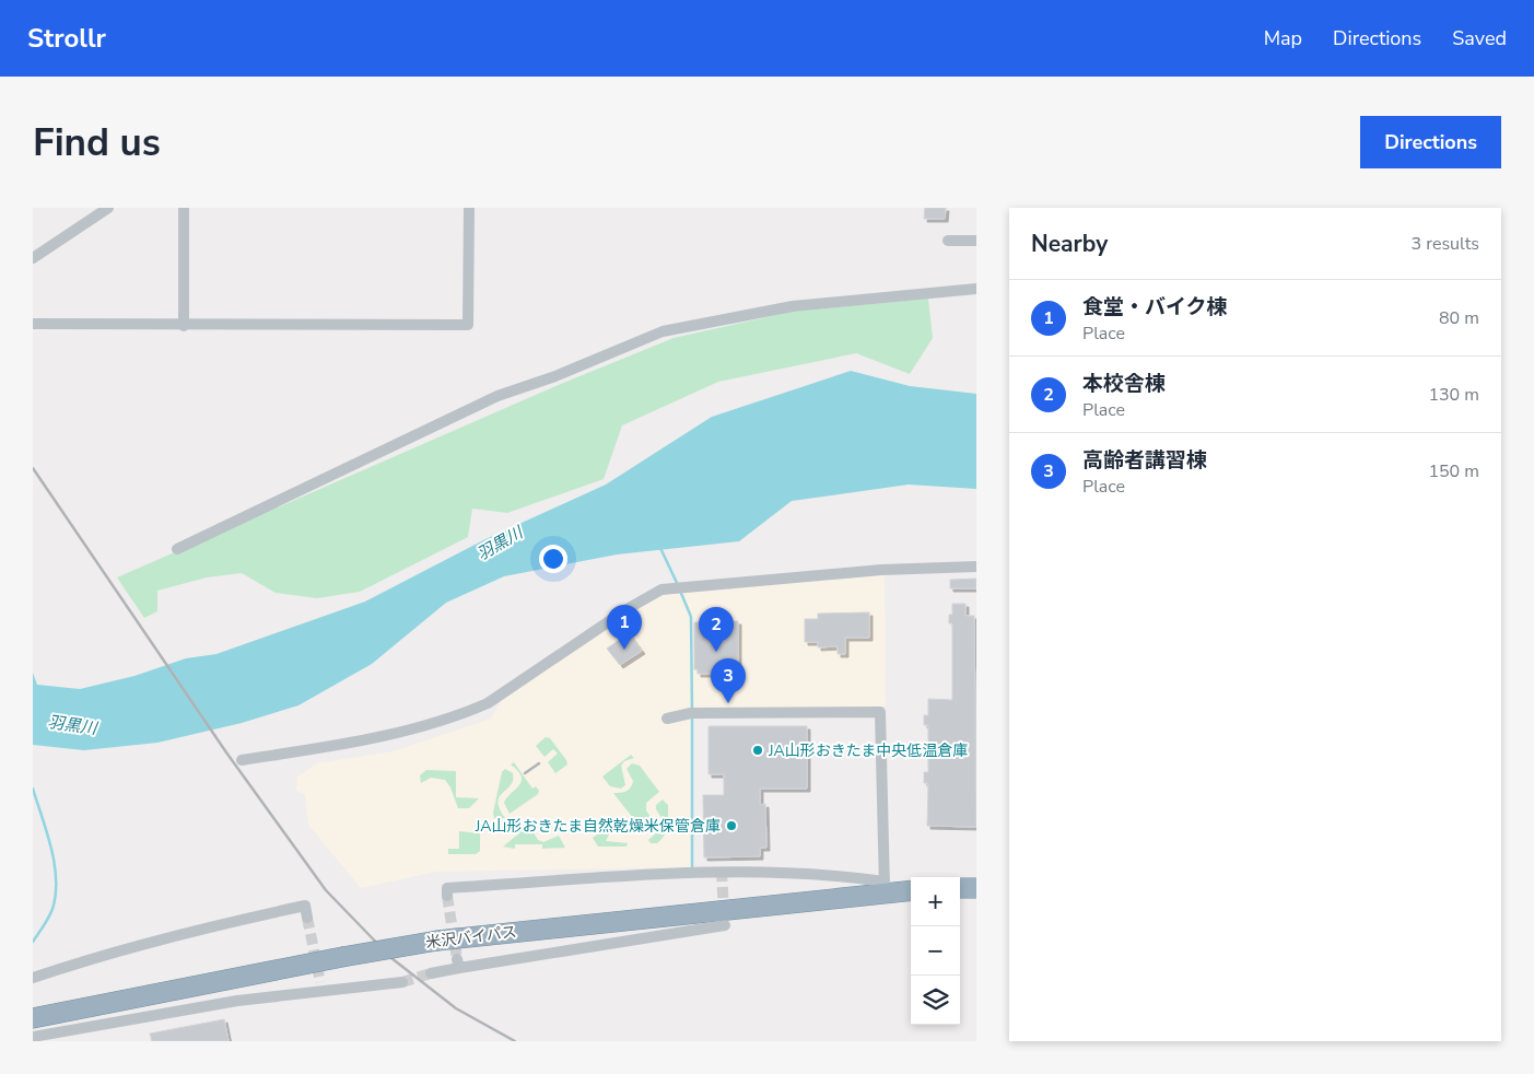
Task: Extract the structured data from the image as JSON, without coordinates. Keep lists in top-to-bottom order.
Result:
{
  "streets": {
    "highway": ["米沢バイパス"]
  },
  "water": ["羽黒川"],
  "places": ["JA山形おきたま中央低温倉庫", "JA山形おきたま自然乾燥米保管倉庫"],
  "page": {
    "header": "Strollr",
    "nav": ["Map", "Directions", "Saved"],
    "buttons": "Directions",
    "title": "Find us",
    "heading": ["Nearby", "3 results"],
    "list": [
      {
        "mark": "1",
        "name": "食堂・バイク棟",
        "note": "Place",
        "value": "80 m"
      },
      {
        "mark": "2",
        "name": "本校舎棟",
        "note": "Place",
        "value": "130 m"
      },
      {
        "mark": "3",
        "name": "高齢者講習棟",
        "note": "Place",
        "value": "150 m"
      }
    ],
    "pins": ["1", "2", "3"],
    "map_buttons": ["+", "−"]
  }
}
